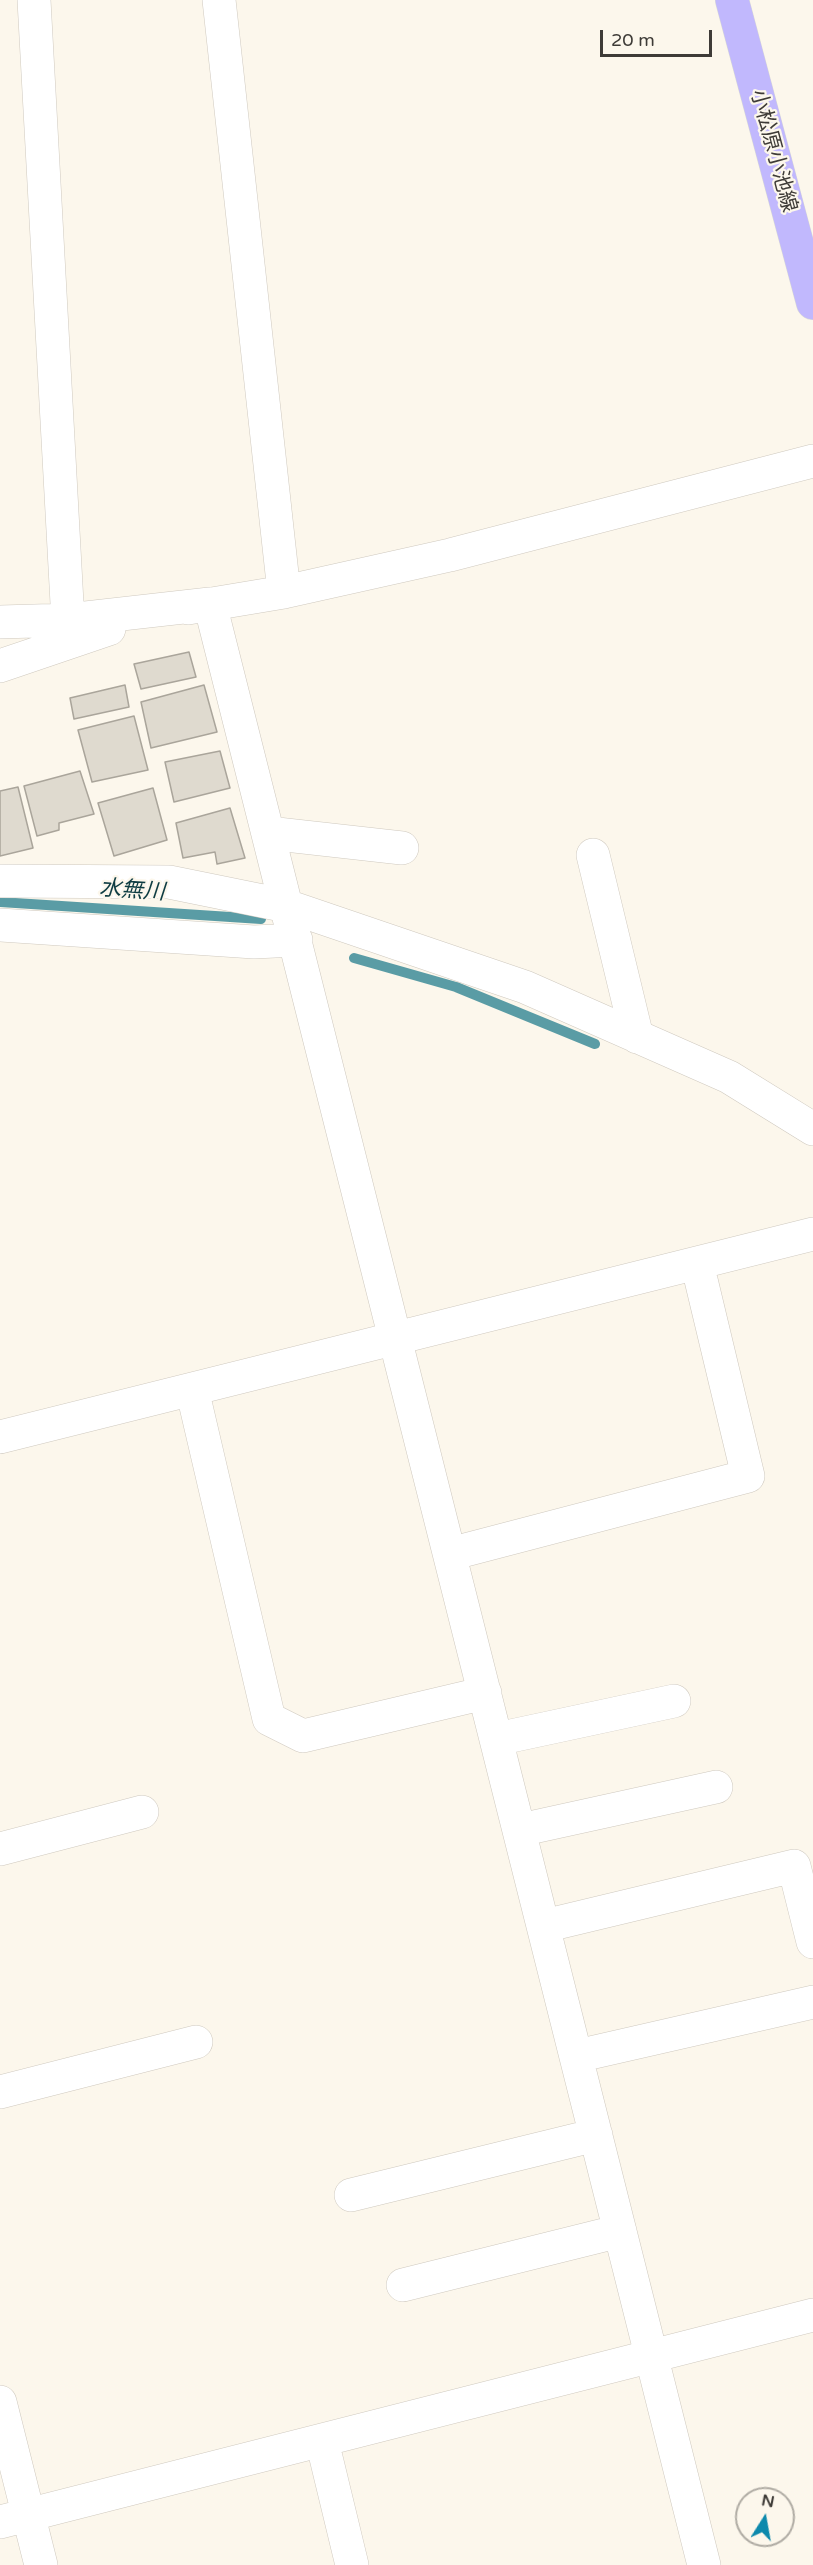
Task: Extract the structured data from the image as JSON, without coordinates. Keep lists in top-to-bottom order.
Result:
{
  "streets": {
    "main road": ["小松原小池線"]
  },
  "water": ["水無川"],
  "scale_bar": "20 m",
  "north": "top"
}
